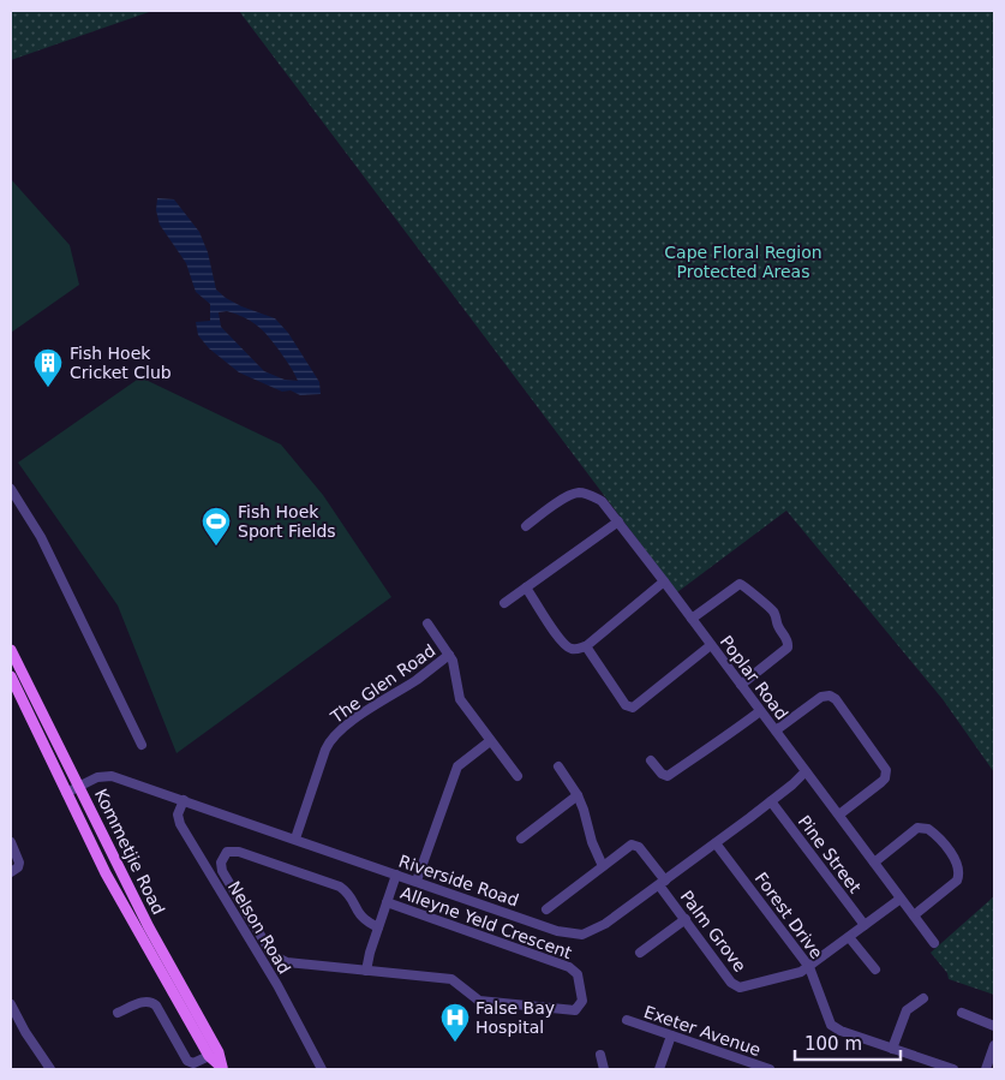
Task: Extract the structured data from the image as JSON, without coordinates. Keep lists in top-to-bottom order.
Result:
{
  "streets": {
    "main road": ["Kommetjie Road"],
    "street": [
      "Poplar Road",
      "The Glen Road",
      "Pine Street",
      "Riverside Road",
      "Forest Drive",
      "Alleyne Yeld Crescent",
      "Nelson Road",
      "Palm Grove",
      "Exeter Avenue"
    ]
  },
  "crossings": [
    ["Poplar Road", "Riverside Road"],
    ["Poplar Road", "Palm Grove"],
    ["The Glen Road", "Riverside Road"],
    ["Kommetjie Road", "Riverside Road"],
    ["Pine Street", "Riverside Road"],
    ["Pine Street", "Palm Grove"],
    ["Riverside Road", "Forest Drive"],
    ["Riverside Road", "Nelson Road"],
    ["Riverside Road", "Palm Grove"],
    ["Forest Drive", "Palm Grove"]
  ],
  "parks": ["Cape Floral Region Protected Areas"],
  "places": {
    "building": ["Fish Hoek Cricket Club"],
    "sports": ["Fish Hoek Sport Fields"],
    "hospital": ["False Bay Hospital"]
  },
  "scale_bar": "100 m"
}
